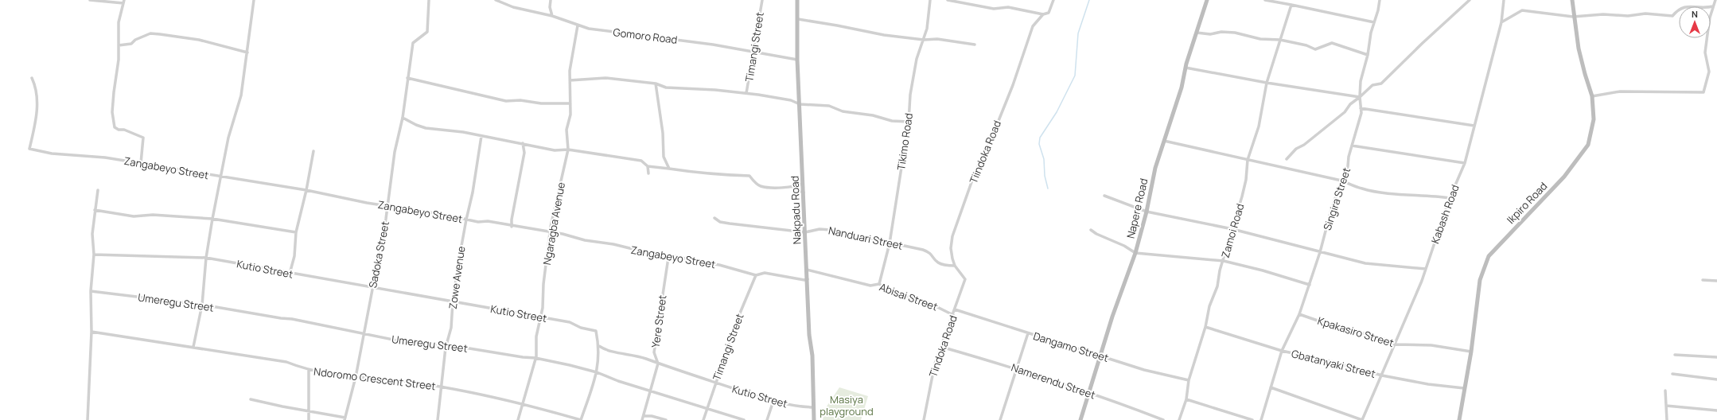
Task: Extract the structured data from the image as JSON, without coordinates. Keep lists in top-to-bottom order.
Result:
{
  "streets": {
    "street": [
      "Gomoro Road",
      "Timangi Street",
      "Tikimo Road",
      "Tiindoka Road",
      "Zangabeyo Street",
      "Singira Street",
      "Ikpiro Road",
      "Napere Road",
      "Nakpadu Road",
      "Kabash Road",
      "Ngaragba Avenue",
      "Zamoi Road",
      "Nanduari Street",
      "Sadoka Street",
      "Kutio Street",
      "Zowe Avenue",
      "Abisai Street",
      "Umeregu Street",
      "Yere Street",
      "Kpakasiro Street",
      "Tindoka Road",
      "Dangamo Street",
      "Gbatanyaki Street",
      "Ndoromo Crescent Street",
      "Namerendu Street"
    ]
  },
  "crossings": [
    ["Gomoro Road", "Timangi Street"],
    ["Gomoro Road", "Nakpadu Road"],
    ["Gomoro Road", "Ngaragba Avenue"],
    ["Timangi Street", "Zangabeyo Street"],
    ["Timangi Street", "Kutio Street"],
    ["Timangi Street", "Umeregu Street"],
    ["Tikimo Road", "Nanduari Street"],
    ["Tikimo Road", "Abisai Street"],
    ["Tiindoka Road", "Nanduari Street"],
    ["Tiindoka Road", "Tindoka Road"],
    ["Tiindoka Road", "Dangamo Street"],
    ["Zangabeyo Street", "Nakpadu Road"],
    ["Zangabeyo Street", "Ngaragba Avenue"],
    ["Zangabeyo Street", "Sadoka Street"],
    ["Zangabeyo Street", "Zowe Avenue"],
    ["Zangabeyo Street", "Yere Street"],
    ["Singira Street", "Kpakasiro Street"],
    ["Singira Street", "Gbatanyaki Street"],
    ["Ikpiro Road", "Kpakasiro Street"],
    ["Ikpiro Road", "Gbatanyaki Street"],
    ["Napere Road", "Dangamo Street"],
    ["Napere Road", "Namerendu Street"],
    ["Nakpadu Road", "Nanduari Street"],
    ["Nakpadu Road", "Kutio Street"],
    ["Nakpadu Road", "Abisai Street"],
    ["Kabash Road", "Kpakasiro Street"],
    ["Kabash Road", "Gbatanyaki Street"],
    ["Ngaragba Avenue", "Kutio Street"],
    ["Ngaragba Avenue", "Umeregu Street"],
    ["Ngaragba Avenue", "Ndoromo Crescent Street"],
    ["Zamoi Road", "Dangamo Street"],
    ["Zamoi Road", "Gbatanyaki Street"],
    ["Sadoka Street", "Kutio Street"],
    ["Sadoka Street", "Umeregu Street"],
    ["Sadoka Street", "Ndoromo Crescent Street"],
    ["Kutio Street", "Zowe Avenue"],
    ["Kutio Street", "Yere Street"],
    ["Zowe Avenue", "Umeregu Street"],
    ["Zowe Avenue", "Ndoromo Crescent Street"],
    ["Abisai Street", "Tindoka Road"],
    ["Umeregu Street", "Yere Street"],
    ["Tindoka Road", "Dangamo Street"],
    ["Tindoka Road", "Namerendu Street"]
  ],
  "parks": ["Masiya playground"],
  "north": "top"
}
